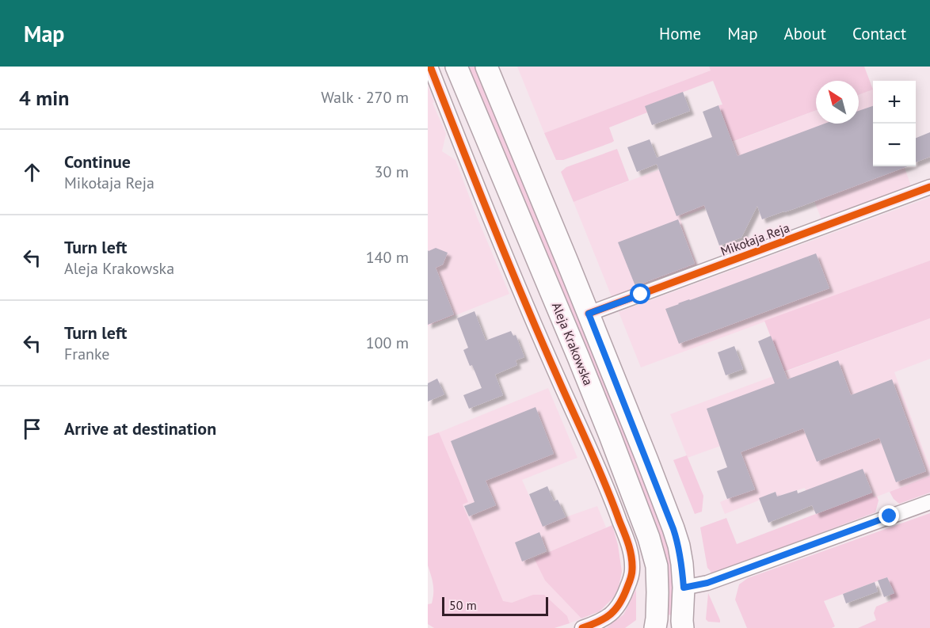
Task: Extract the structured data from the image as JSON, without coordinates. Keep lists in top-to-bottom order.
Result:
{
  "streets": {
    "main road": ["Aleja Krakowska"],
    "street": ["Mikołaja Reja"]
  },
  "crossings": [
    ["Mikołaja Reja", "Aleja Krakowska"]
  ],
  "scale_bar": "50 m",
  "north": "top left",
  "page": {
    "header": "Map",
    "nav": [
      "Home",
      "Map",
      "About",
      "Contact"
    ],
    "heading": ["4 min", "Walk · 270 m"],
    "map_buttons": ["+", "−"],
    "list": [
      ["Continue", "Mikołaja Reja", "30 m"],
      ["Turn left", "Aleja Krakowska", "140 m"],
      ["Turn left", "Franke", "100 m"],
      "Arrive at destination"
    ],
    "scale": "50 m"
  }
}
